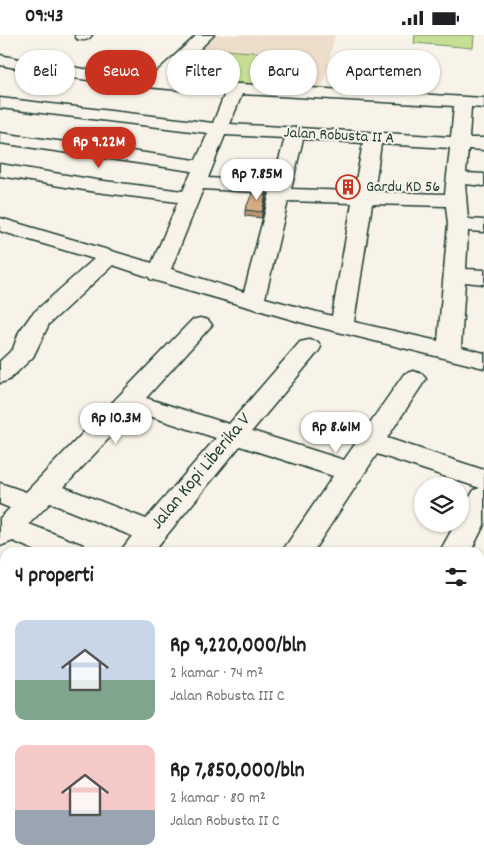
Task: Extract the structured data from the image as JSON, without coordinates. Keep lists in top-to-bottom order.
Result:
{
  "streets": {
    "street": ["Jalan Robusta II A", "Jalan Kopi Liberika V"]
  },
  "places": {
    "building": ["Gardu KD 56"]
  },
  "page": {
    "status": "09:43",
    "chip": [
      "Beli",
      "Sewa",
      "Filter",
      "Baru",
      "Apartemen"
    ],
    "price": [
      "Rp 9.22M",
      "Rp 7.85M",
      "Rp 10.3M",
      "Rp 8.61M"
    ],
    "heading": "4 properti",
    "list": [
      {
        "name": "Rp 9,220,000/bln",
        "note": "2 kamar · 74 m² · Jalan Robusta III C"
      },
      {
        "name": "Rp 7,850,000/bln",
        "note": "2 kamar · 80 m² · Jalan Robusta II C"
      }
    ]
  }
}
